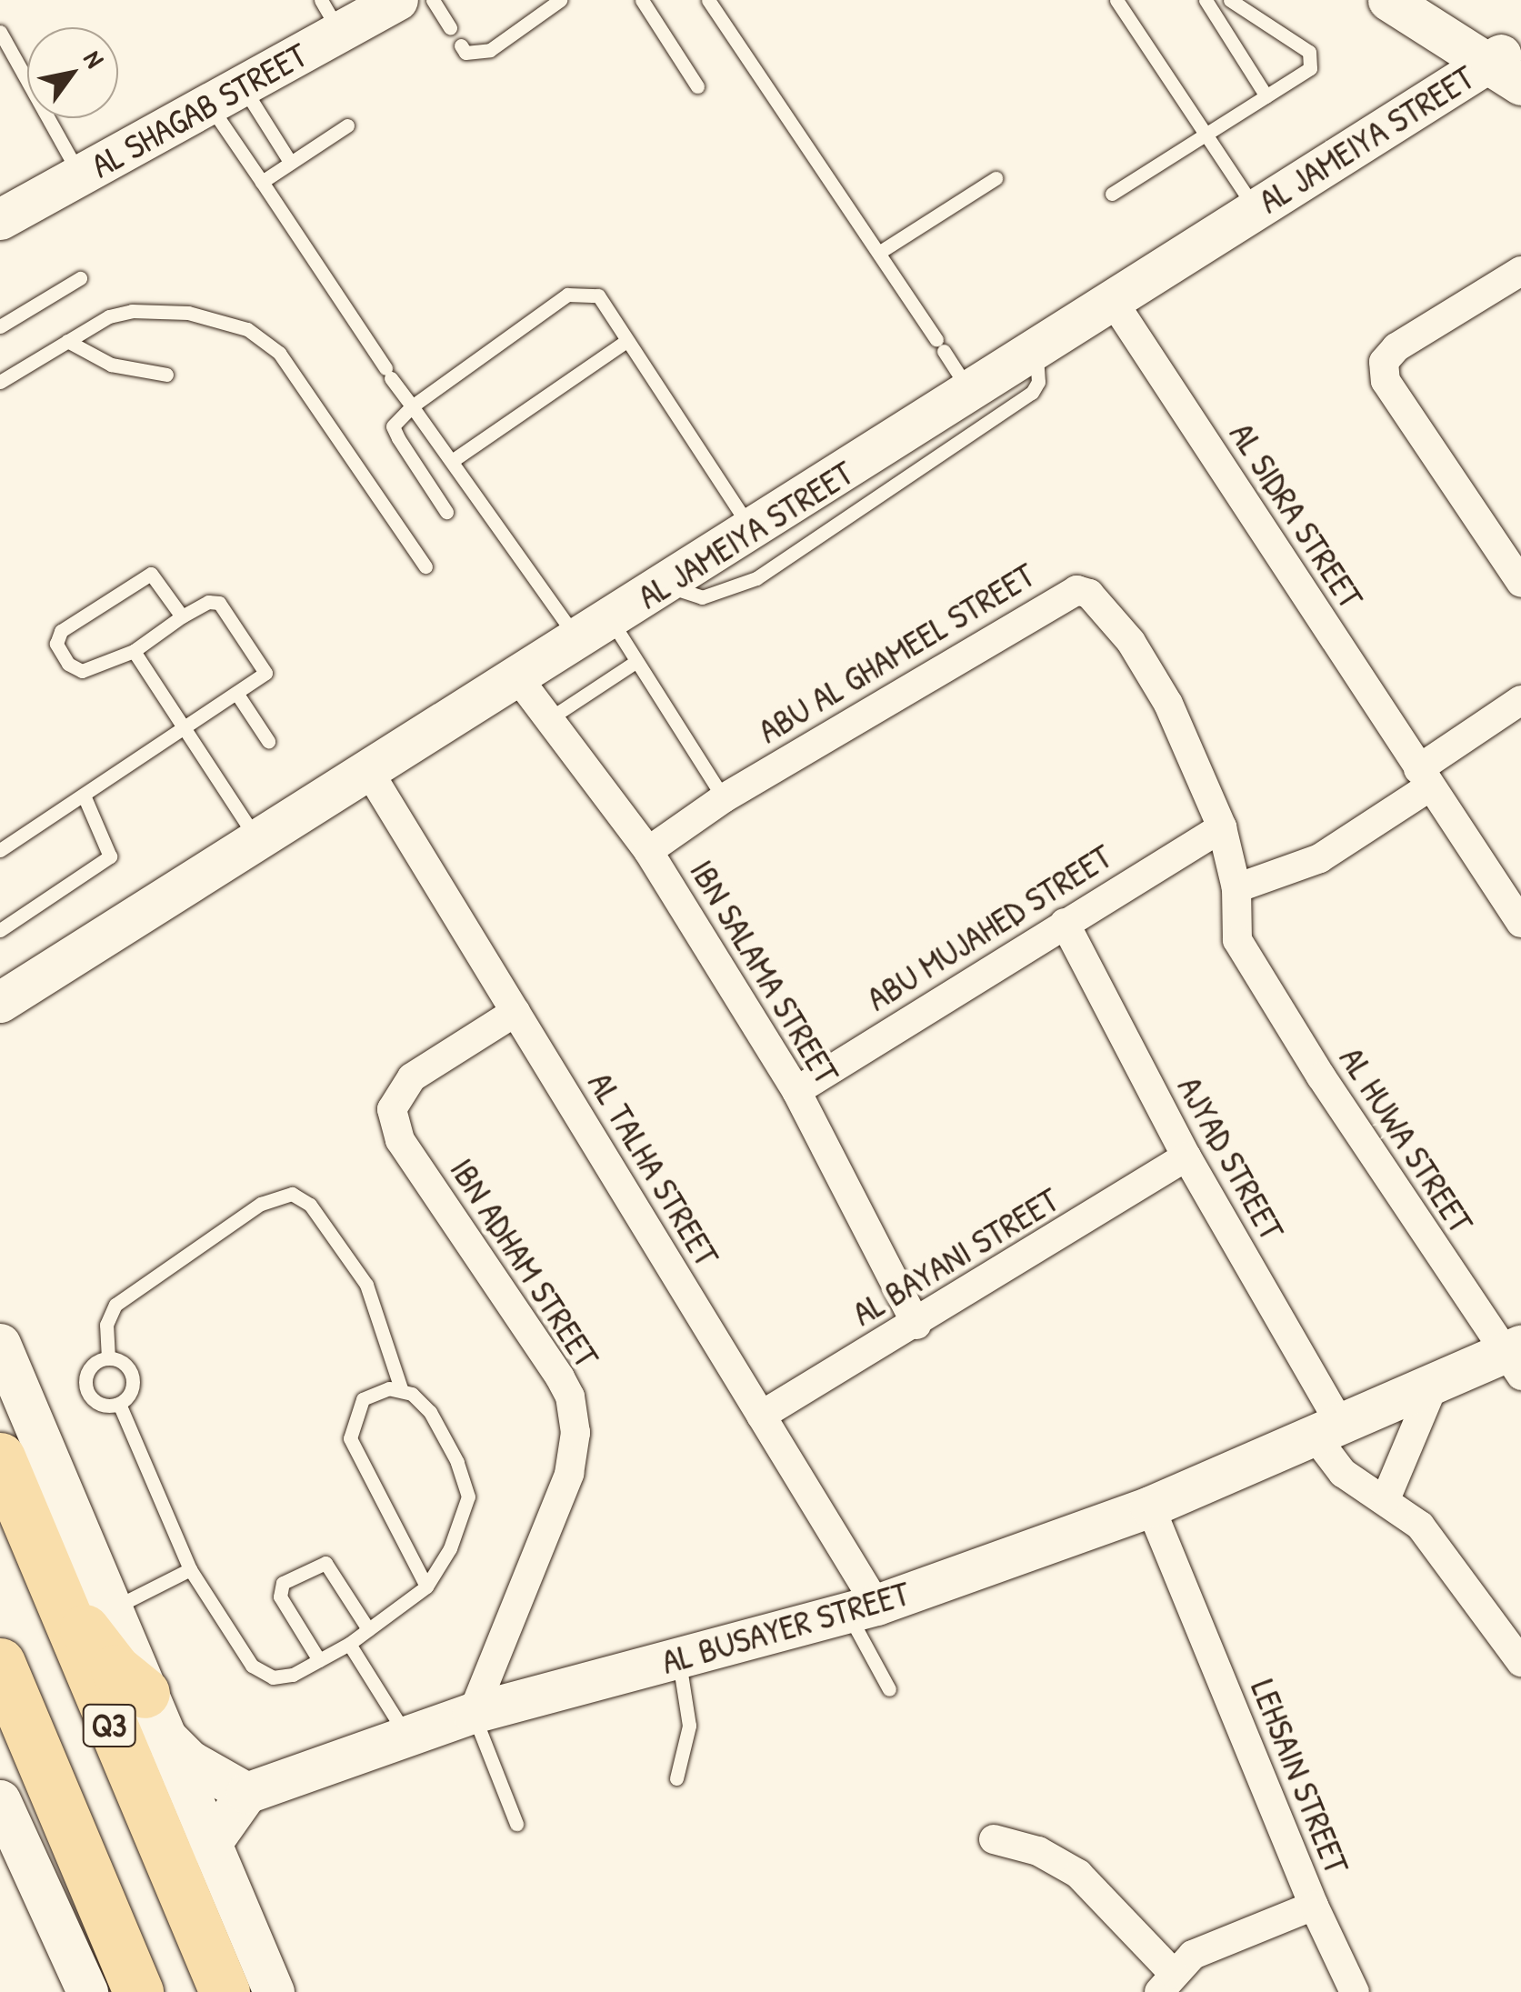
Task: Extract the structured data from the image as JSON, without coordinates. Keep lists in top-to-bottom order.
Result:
{
  "streets": {
    "highway": ["Q3"],
    "street": [
      "AL SHAGAB STREET",
      "AL JAMEIYA STREET",
      "AL SIDRA STREET",
      "ABU AL GHAMEEL STREET",
      "ABU MUJAHED STREET",
      "IBN SALAMA STREET",
      "AL HUWA STREET",
      "AJYAD STREET",
      "AL TALHA STREET",
      "AL BAYANI STREET",
      "IBN ADHAM STREET",
      "AL BUSAYER STREET",
      "LEHSAIN STREET"
    ]
  },
  "crossings": [
    ["AL JAMEIYA STREET", "AL SIDRA STREET"],
    ["AL JAMEIYA STREET", "IBN SALAMA STREET"],
    ["AL JAMEIYA STREET", "AL TALHA STREET"],
    ["ABU AL GHAMEEL STREET", "ABU MUJAHED STREET"],
    ["ABU AL GHAMEEL STREET", "IBN SALAMA STREET"],
    ["ABU AL GHAMEEL STREET", "AL HUWA STREET"],
    ["ABU MUJAHED STREET", "IBN SALAMA STREET"],
    ["ABU MUJAHED STREET", "AJYAD STREET"],
    ["IBN SALAMA STREET", "AL BAYANI STREET"],
    ["AL HUWA STREET", "AL BUSAYER STREET"],
    ["AJYAD STREET", "AL BAYANI STREET"],
    ["AJYAD STREET", "AL BUSAYER STREET"],
    ["AL TALHA STREET", "AL BAYANI STREET"],
    ["AL TALHA STREET", "IBN ADHAM STREET"],
    ["AL TALHA STREET", "AL BUSAYER STREET"],
    ["IBN ADHAM STREET", "AL BUSAYER STREET"],
    ["AL BUSAYER STREET", "LEHSAIN STREET"]
  ],
  "north": "top right"
}
